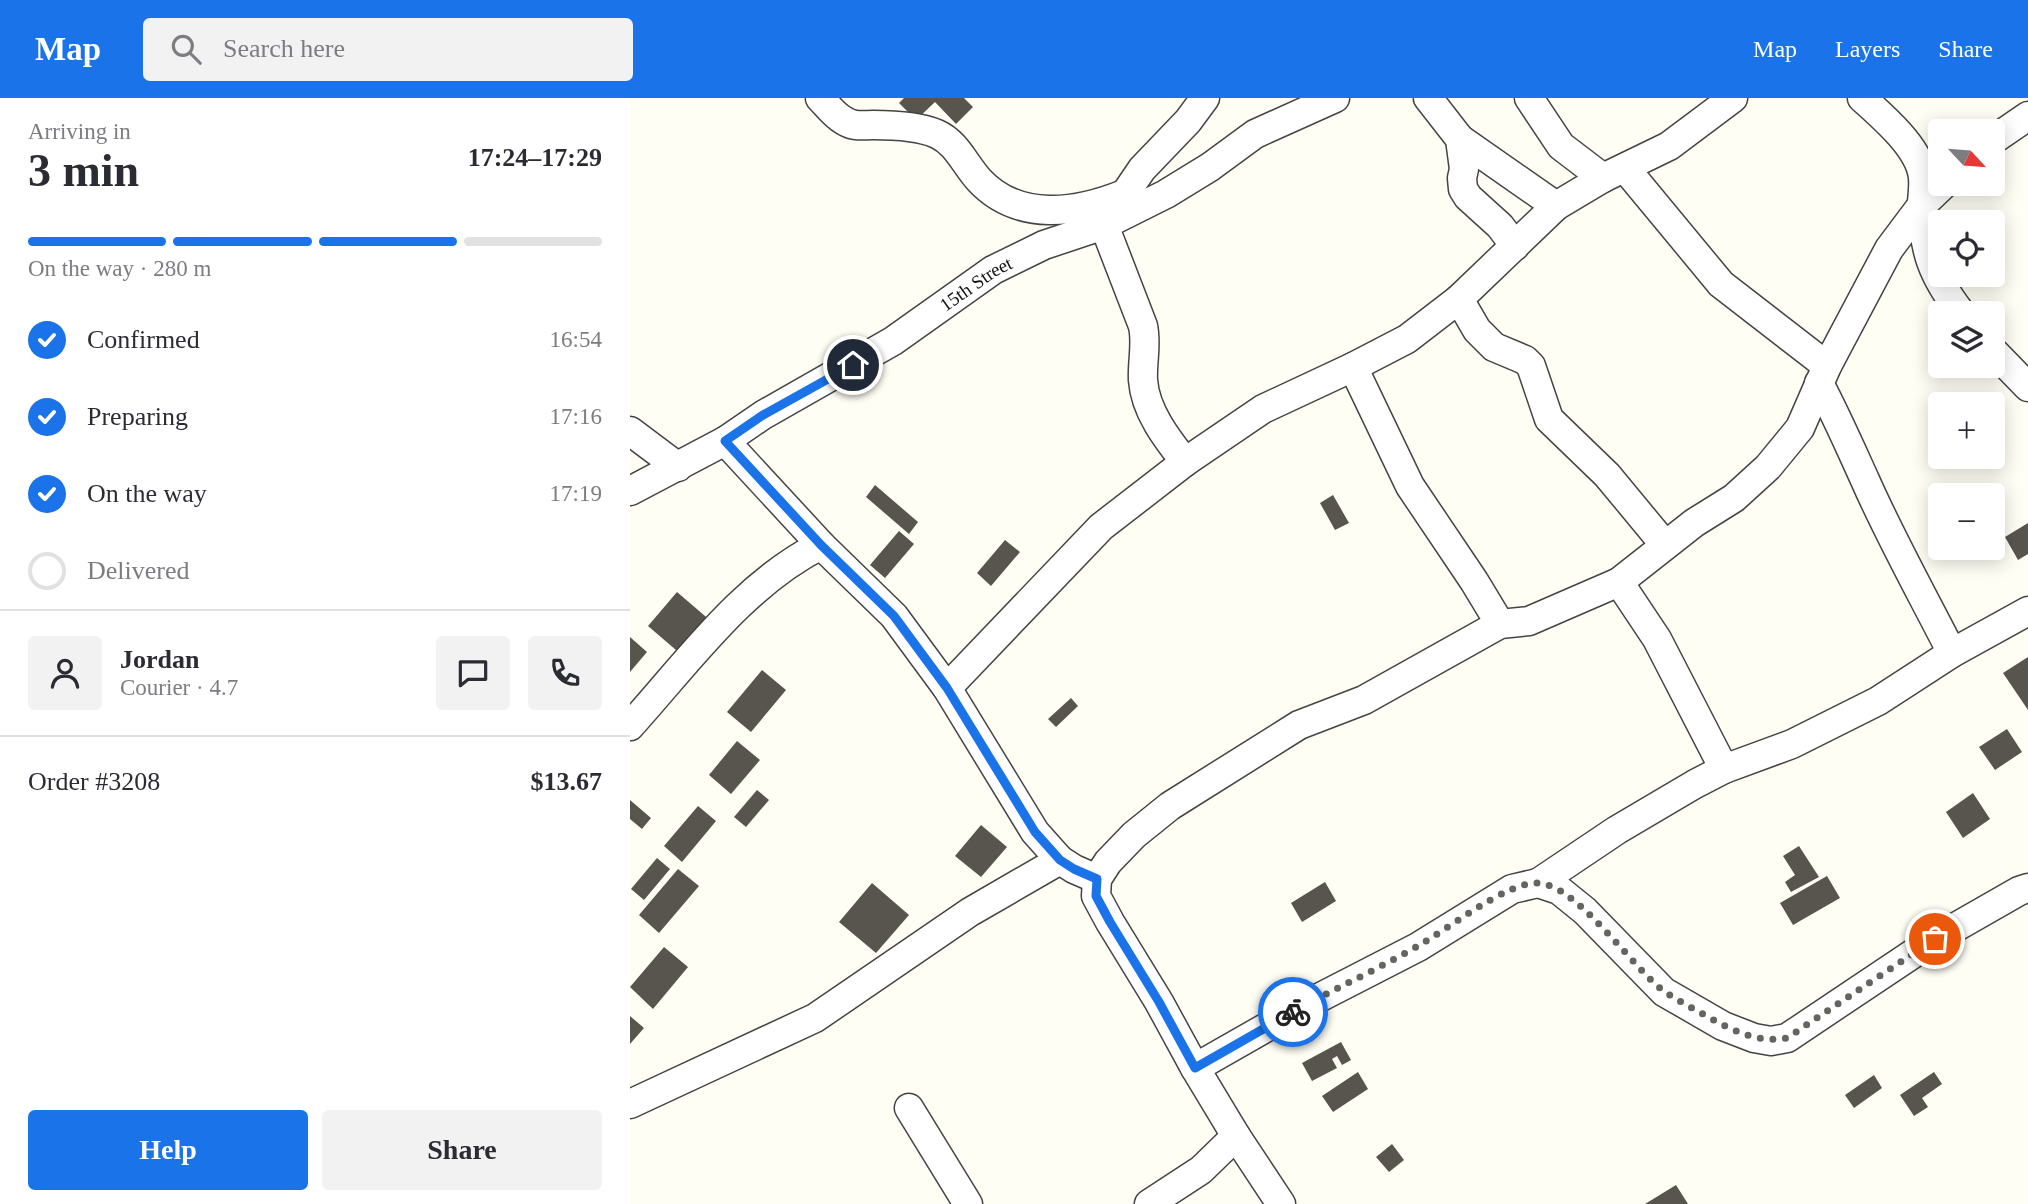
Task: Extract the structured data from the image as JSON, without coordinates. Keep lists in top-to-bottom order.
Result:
{
  "streets": {
    "street": ["15th Street"]
  },
  "north": "bottom right",
  "page": {
    "header": "Map",
    "search": "Search here",
    "nav": ["Map", "Layers", "Share"],
    "heading": ["3 min", "Arriving in", "17:24–17:29"],
    "panel": [
      "Jordan",
      "Courier · 4.7",
      "Order #3208",
      "$13.67"
    ],
    "map_buttons": ["+", "−"],
    "bar": "On the way · 280 m",
    "list": [
      ["Confirmed", "16:54"],
      ["Preparing", "17:16"],
      ["On the way", "17:19"],
      "Delivered"
    ],
    "buttons": ["Help", "Share"]
  }
}
